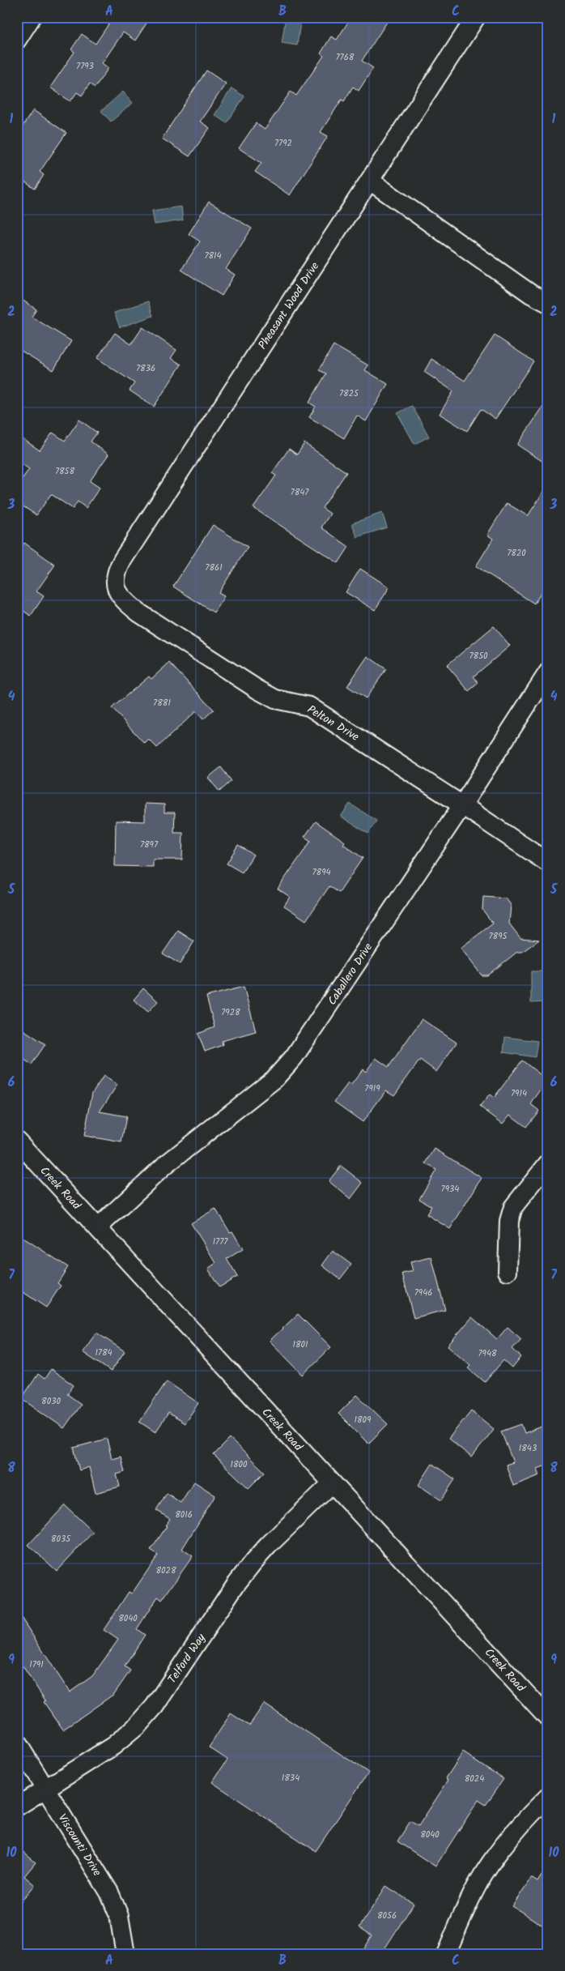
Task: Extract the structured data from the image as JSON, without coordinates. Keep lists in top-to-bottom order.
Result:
{
  "streets": {
    "street": [
      "Pheasant Wood Drive",
      "Pelton Drive",
      "Caballero Drive",
      "Creek Road",
      "Telford Way",
      "Viscounti Drive"
    ]
  },
  "crossings": [
    ["Pheasant Wood Drive", "Pelton Drive"],
    ["Pelton Drive", "Caballero Drive"],
    ["Caballero Drive", "Creek Road"],
    ["Creek Road", "Telford Way"],
    ["Telford Way", "Viscounti Drive"]
  ],
  "house_numbers": [
    "7768",
    "7793",
    "7792",
    "7814",
    "7836",
    "7825",
    "7858",
    "7847",
    "7820",
    "7861",
    "7850",
    "7881",
    "7897",
    "7894",
    "7895",
    "7928",
    "7919",
    "7914",
    "7934",
    "1777",
    "7946",
    "1801",
    "1784",
    "7948",
    "8030",
    "1809",
    "1843",
    "1800",
    "8016",
    "8035",
    "8028",
    "8040",
    "1791",
    "1834",
    "8024",
    "8040",
    "8056"
  ],
  "grid": {
    "columns": ["A", "B", "C"],
    "rows": [
      "1",
      "2",
      "3",
      "4",
      "5",
      "6",
      "7",
      "8",
      "9",
      "10"
    ]
  }
}
